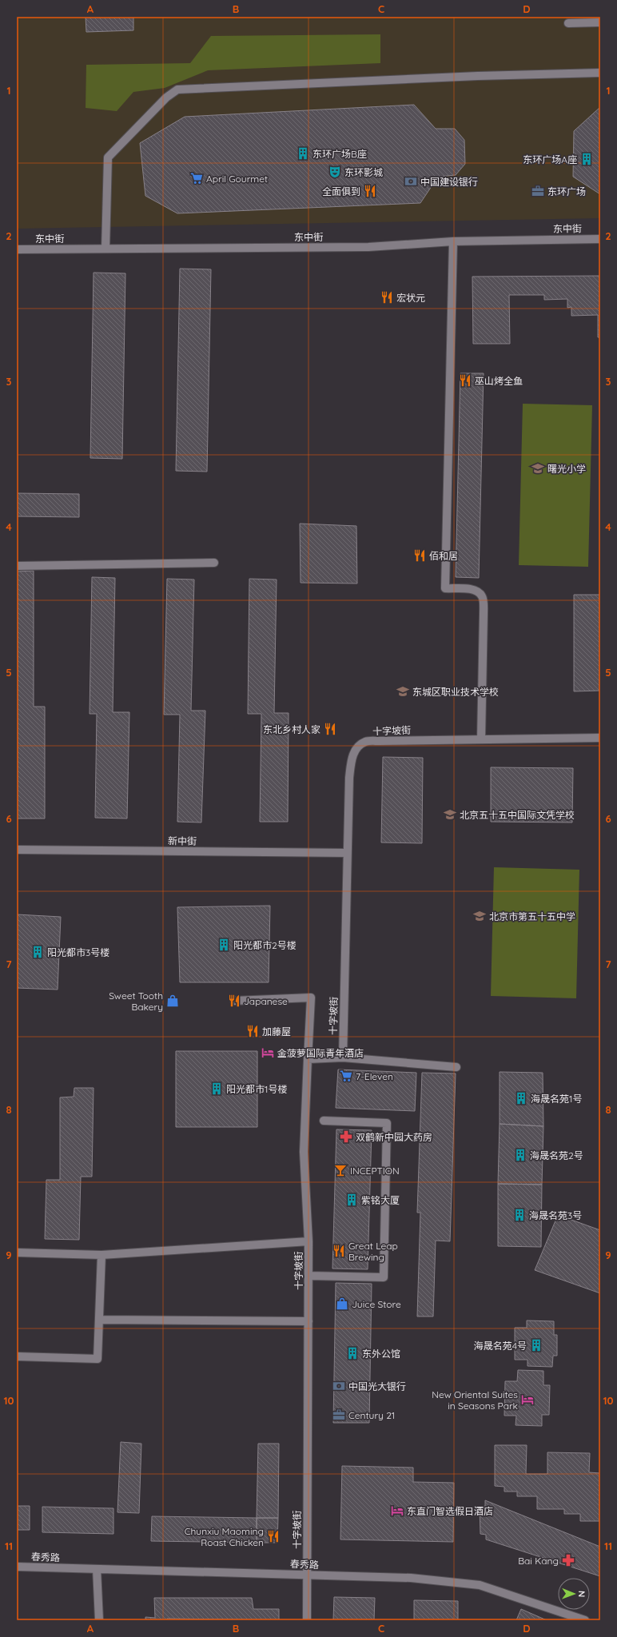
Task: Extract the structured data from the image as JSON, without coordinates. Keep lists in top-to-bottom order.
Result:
{
  "streets": {
    "street": [
      "东中街",
      "十字坡街",
      "新中街",
      "春秀路"
    ]
  },
  "crossings": [
    ["十字坡街", "新中街"],
    ["十字坡街", "春秀路"]
  ],
  "places": {
    "building": [
      "东环广场B座",
      "东环广场A座",
      "阳光都市2号楼",
      "阳光都市3号楼",
      "阳光都市1号楼",
      "海晟名苑1号",
      "海晟名苑2号",
      "紫铭大厦",
      "海晟名苑3号",
      "海晟名苑4号",
      "东外公馆"
    ],
    "theatre": ["东环影城"],
    "supermarket": ["April Gourmet", "7-Eleven"],
    "bank": ["中国建设银行", "中国光大银行"],
    "restaurant": [
      "全面俱到",
      "宏状元",
      "巫山烤全鱼",
      "佰和居",
      "东北乡村人家",
      "Japanese",
      "加藤屋",
      "Great Leap Brewing",
      "Chunxiu Maoming Roast Chicken"
    ],
    "office": ["东环广场", "Century 21"],
    "school or university": [
      "曙光小学",
      "东城区职业技术学校",
      "北京五十五中国际文凭学校",
      "北京市第五十五中学"
    ],
    "shop": ["Sweet Tooth Bakery", "Juice Store"],
    "hotel": ["金菠萝国际青年酒店", "New Oriental Suites in Seasons Park", "东直门智选假日酒店"],
    "pharmacy": ["双鹤新中园大药房", "Bai Kang"],
    "bar": ["INCEPTION"]
  },
  "north": "right",
  "grid": {
    "columns": [
      "A",
      "B",
      "C",
      "D"
    ],
    "rows": [
      "1",
      "2",
      "3",
      "4",
      "5",
      "6",
      "7",
      "8",
      "9",
      "10",
      "11"
    ]
  }
}
